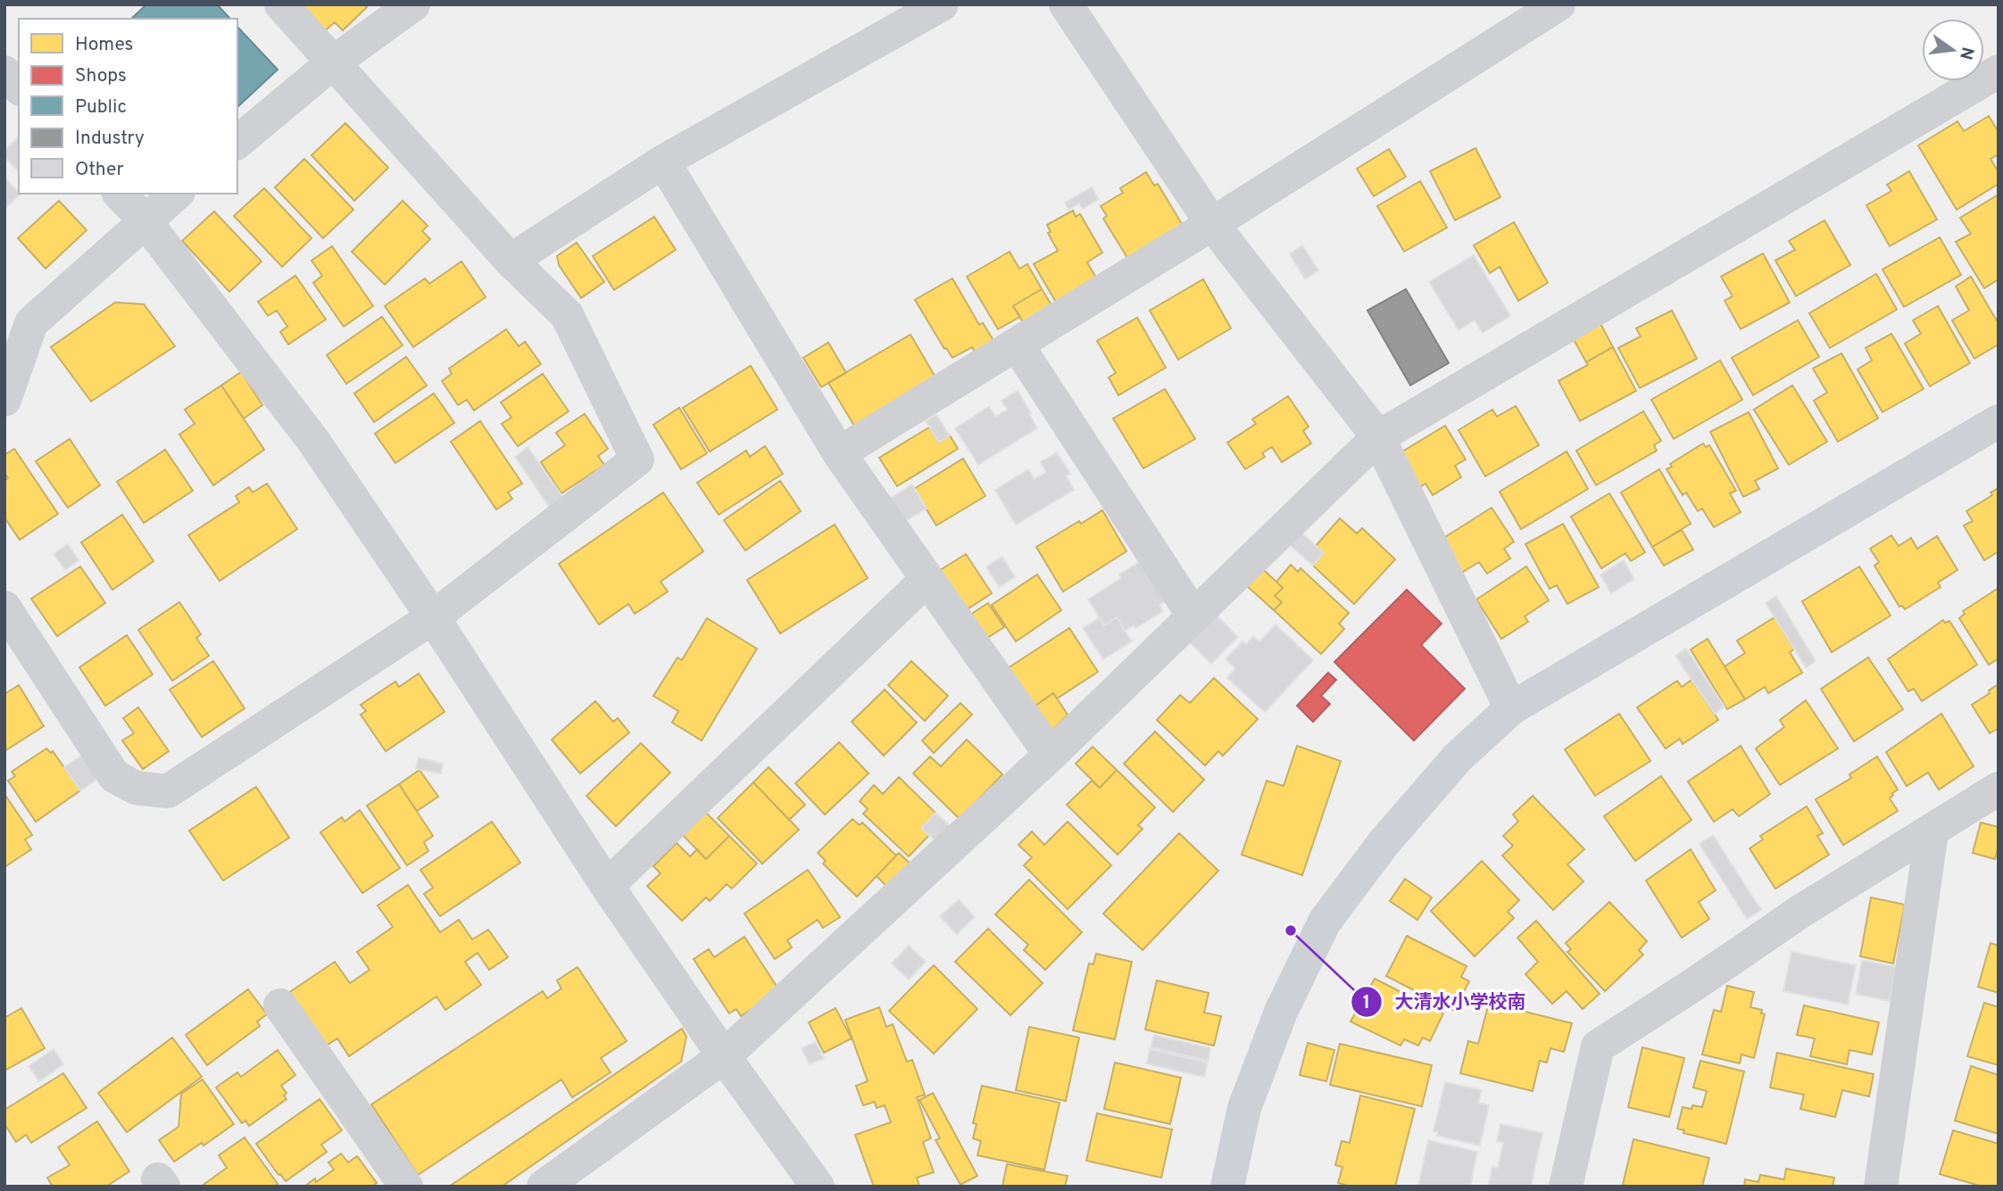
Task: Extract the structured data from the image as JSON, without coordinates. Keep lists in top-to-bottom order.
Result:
{
  "places": ["大清水小学校南"],
  "legend": [
    "Homes",
    "Shops",
    "Public",
    "Industry",
    "Other"
  ],
  "north": "right"
}
